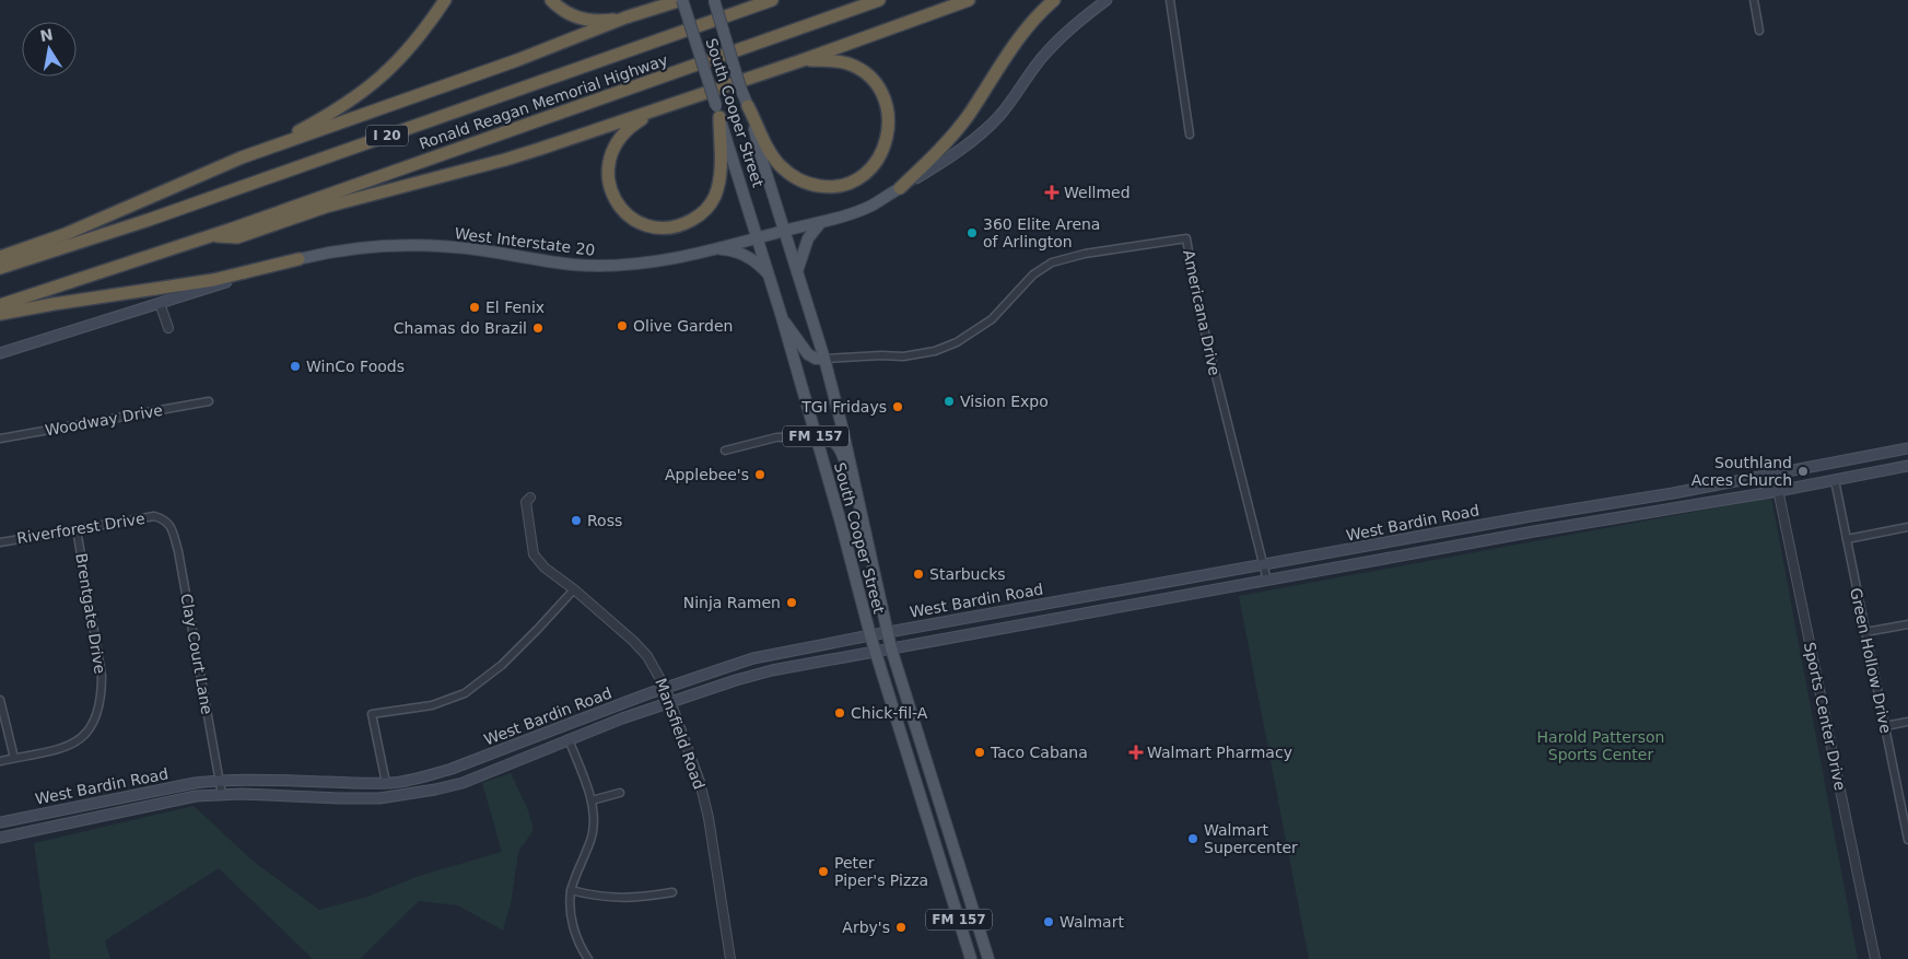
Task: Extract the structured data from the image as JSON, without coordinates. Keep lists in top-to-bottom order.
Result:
{
  "streets": {
    "highway": ["Ronald Reagan Memorial Highway", "I 20"],
    "main road": [
      "South Cooper Street",
      "West Interstate 20",
      "FM 157",
      "West Bardin Road"
    ],
    "street": [
      "Americana Drive",
      "Woodway Drive",
      "Riverforest Drive",
      "Brentgate Drive",
      "Clay Court Lane",
      "Green Hollow Drive",
      "Sports Center Drive",
      "Mansfield Road"
    ]
  },
  "crossings": [
    ["South Cooper Street", "West Interstate 20"],
    ["South Cooper Street", "Americana Drive"],
    ["South Cooper Street", "West Bardin Road"],
    ["Americana Drive", "West Bardin Road"],
    ["West Bardin Road", "Clay Court Lane"],
    ["West Bardin Road", "Green Hollow Drive"],
    ["West Bardin Road", "Sports Center Drive"],
    ["West Bardin Road", "Mansfield Road"],
    ["Riverforest Drive", "Brentgate Drive"],
    ["Riverforest Drive", "Clay Court Lane"]
  ],
  "parks": ["Harold Patterson Sports Center"],
  "places": {
    "health": ["Wellmed", "Walmart Pharmacy"],
    "other": [
      "360 Elite Arena of Arlington",
      "El Fenix",
      "Olive Garden",
      "Chamas do Brazil",
      "WinCo Foods",
      "Vision Expo",
      "TGI Fridays",
      "Southland Acres Church",
      "Applebee's",
      "Ross",
      "Starbucks",
      "Ninja Ramen",
      "Chick-fil-A",
      "Taco Cabana",
      "Walmart Supercenter",
      "Peter Piper's Pizza",
      "Walmart",
      "Arby's"
    ]
  },
  "north": "top"
}
